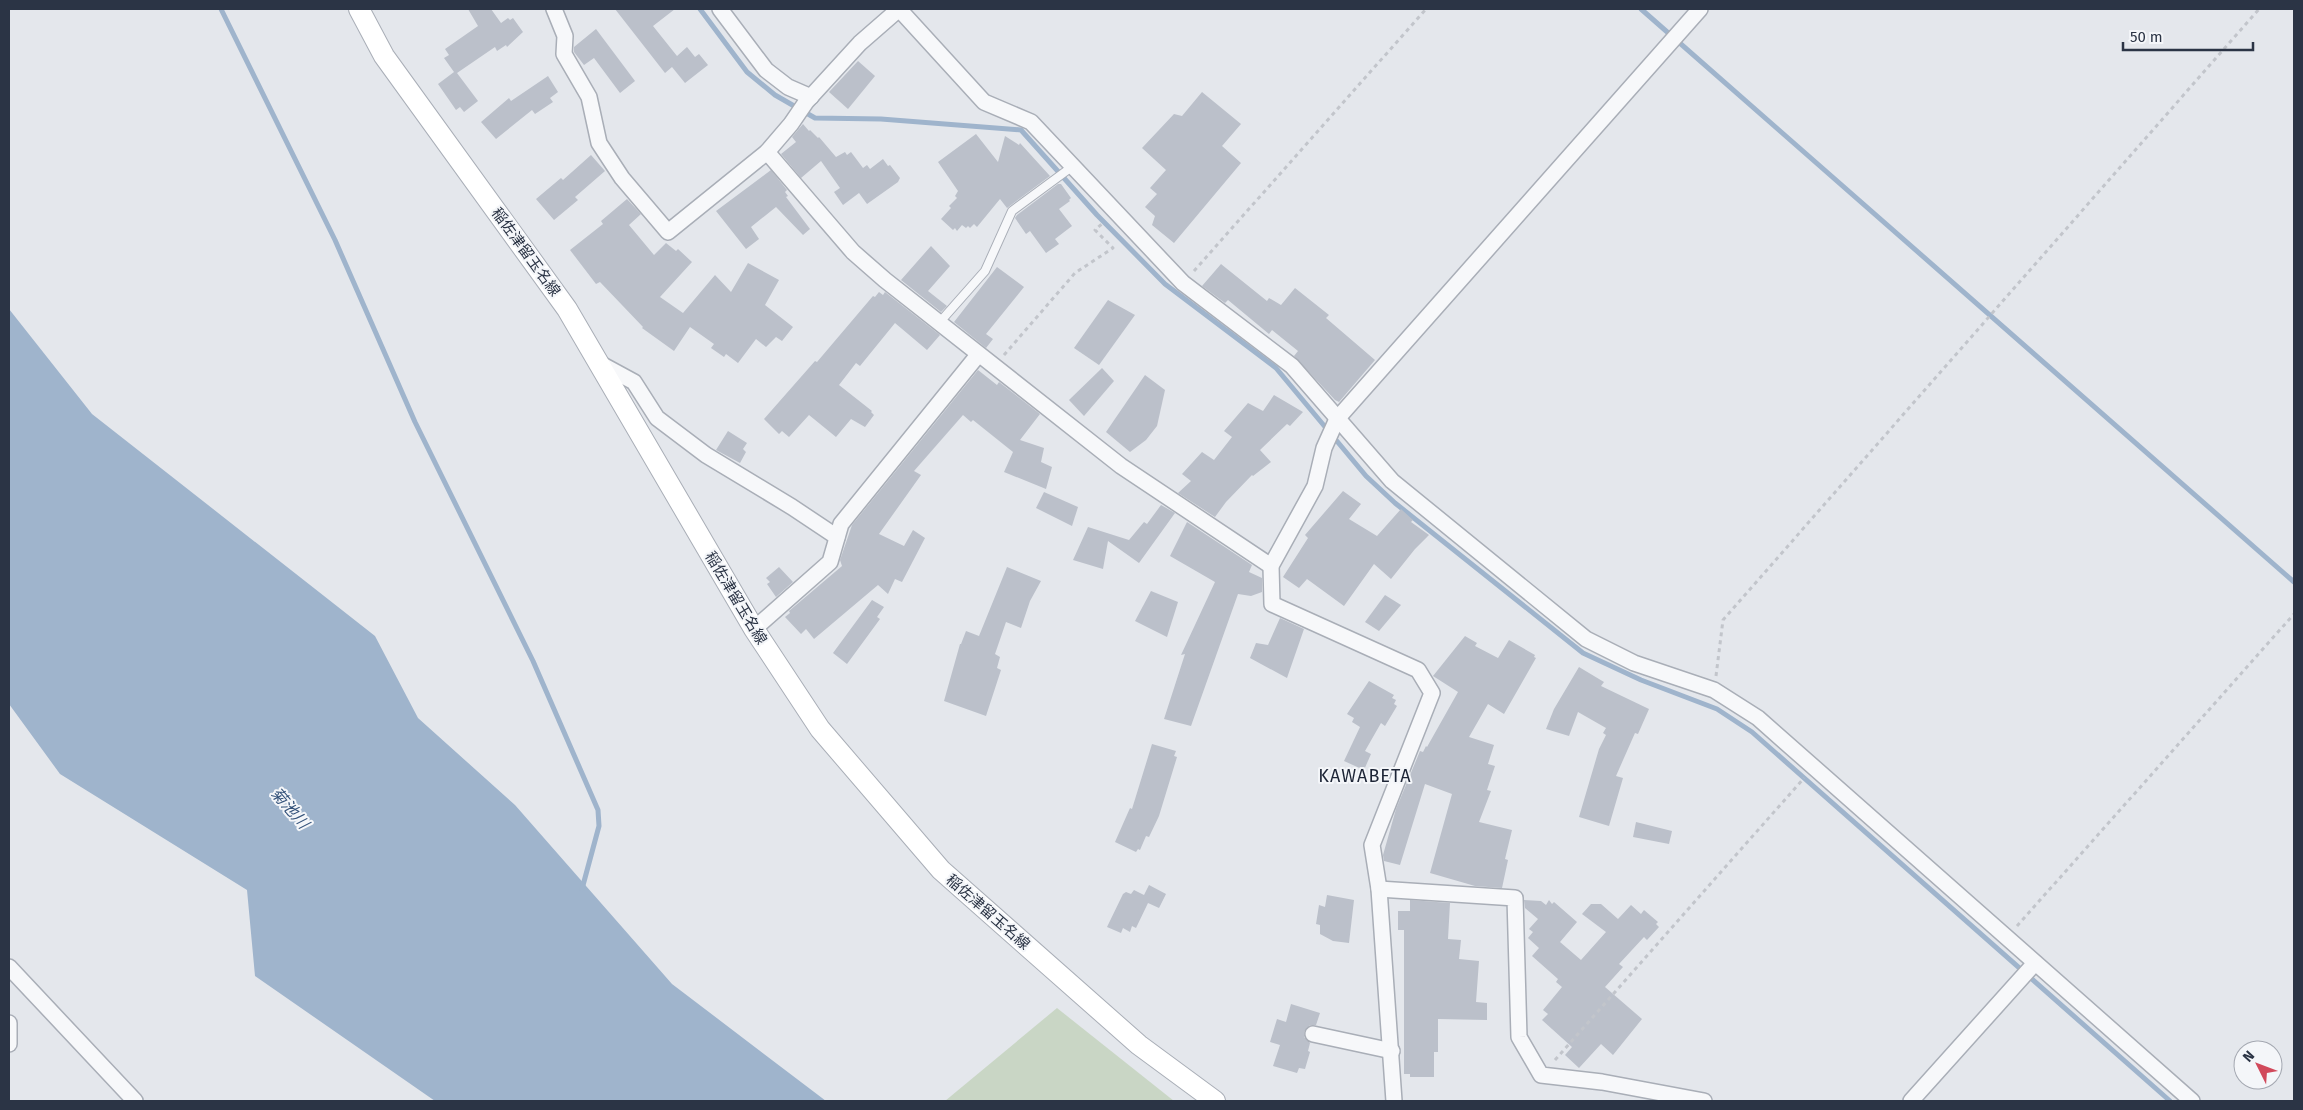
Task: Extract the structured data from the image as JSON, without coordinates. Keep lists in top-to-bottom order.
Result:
{
  "streets": {
    "main road": ["稲佐津留玉名線"]
  },
  "districts": ["KAWABETA"],
  "water": ["菊池川"],
  "scale_bar": "50 m",
  "north": "top left"
}
